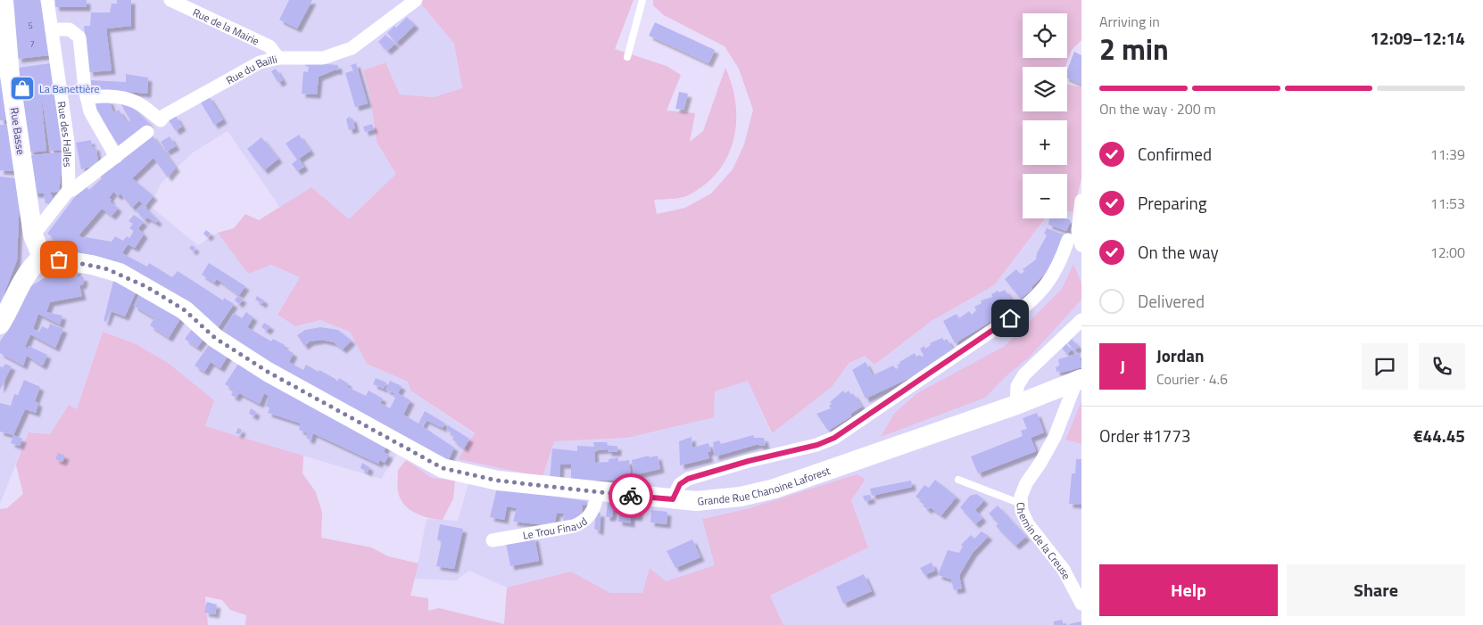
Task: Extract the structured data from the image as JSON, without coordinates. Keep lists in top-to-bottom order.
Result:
{
  "streets": {
    "main road": ["Rue Basse", "Grande Rue Chanoine Laforest"],
    "street": [
      "Rue de la Mairie",
      "Rue du Bailli",
      "Rue des Halles",
      "Le Trou Finaud",
      "Chemin de la Creuse"
    ]
  },
  "crossings": [
    ["Rue de la Mairie", "Rue du Bailli"],
    ["Rue Basse", "Grande Rue Chanoine Laforest"],
    ["Grande Rue Chanoine Laforest", "Le Trou Finaud"],
    ["Grande Rue Chanoine Laforest", "Chemin de la Creuse"]
  ],
  "places": {
    "shop": ["La Banettière"]
  },
  "house_numbers": ["5", "7"],
  "page": {
    "heading": ["2 min", "Arriving in", "12:09–12:14"],
    "panel": [
      "Jordan",
      "Courier · 4.6",
      "Order #1773",
      "€44.45"
    ],
    "map_buttons": ["+", "−"],
    "bar": "On the way · 200 m",
    "list": [
      ["Confirmed", "11:39"],
      ["Preparing", "11:53"],
      ["On the way", "12:00"],
      "Delivered"
    ],
    "round": "J",
    "buttons": ["Help", "Share"]
  }
}
